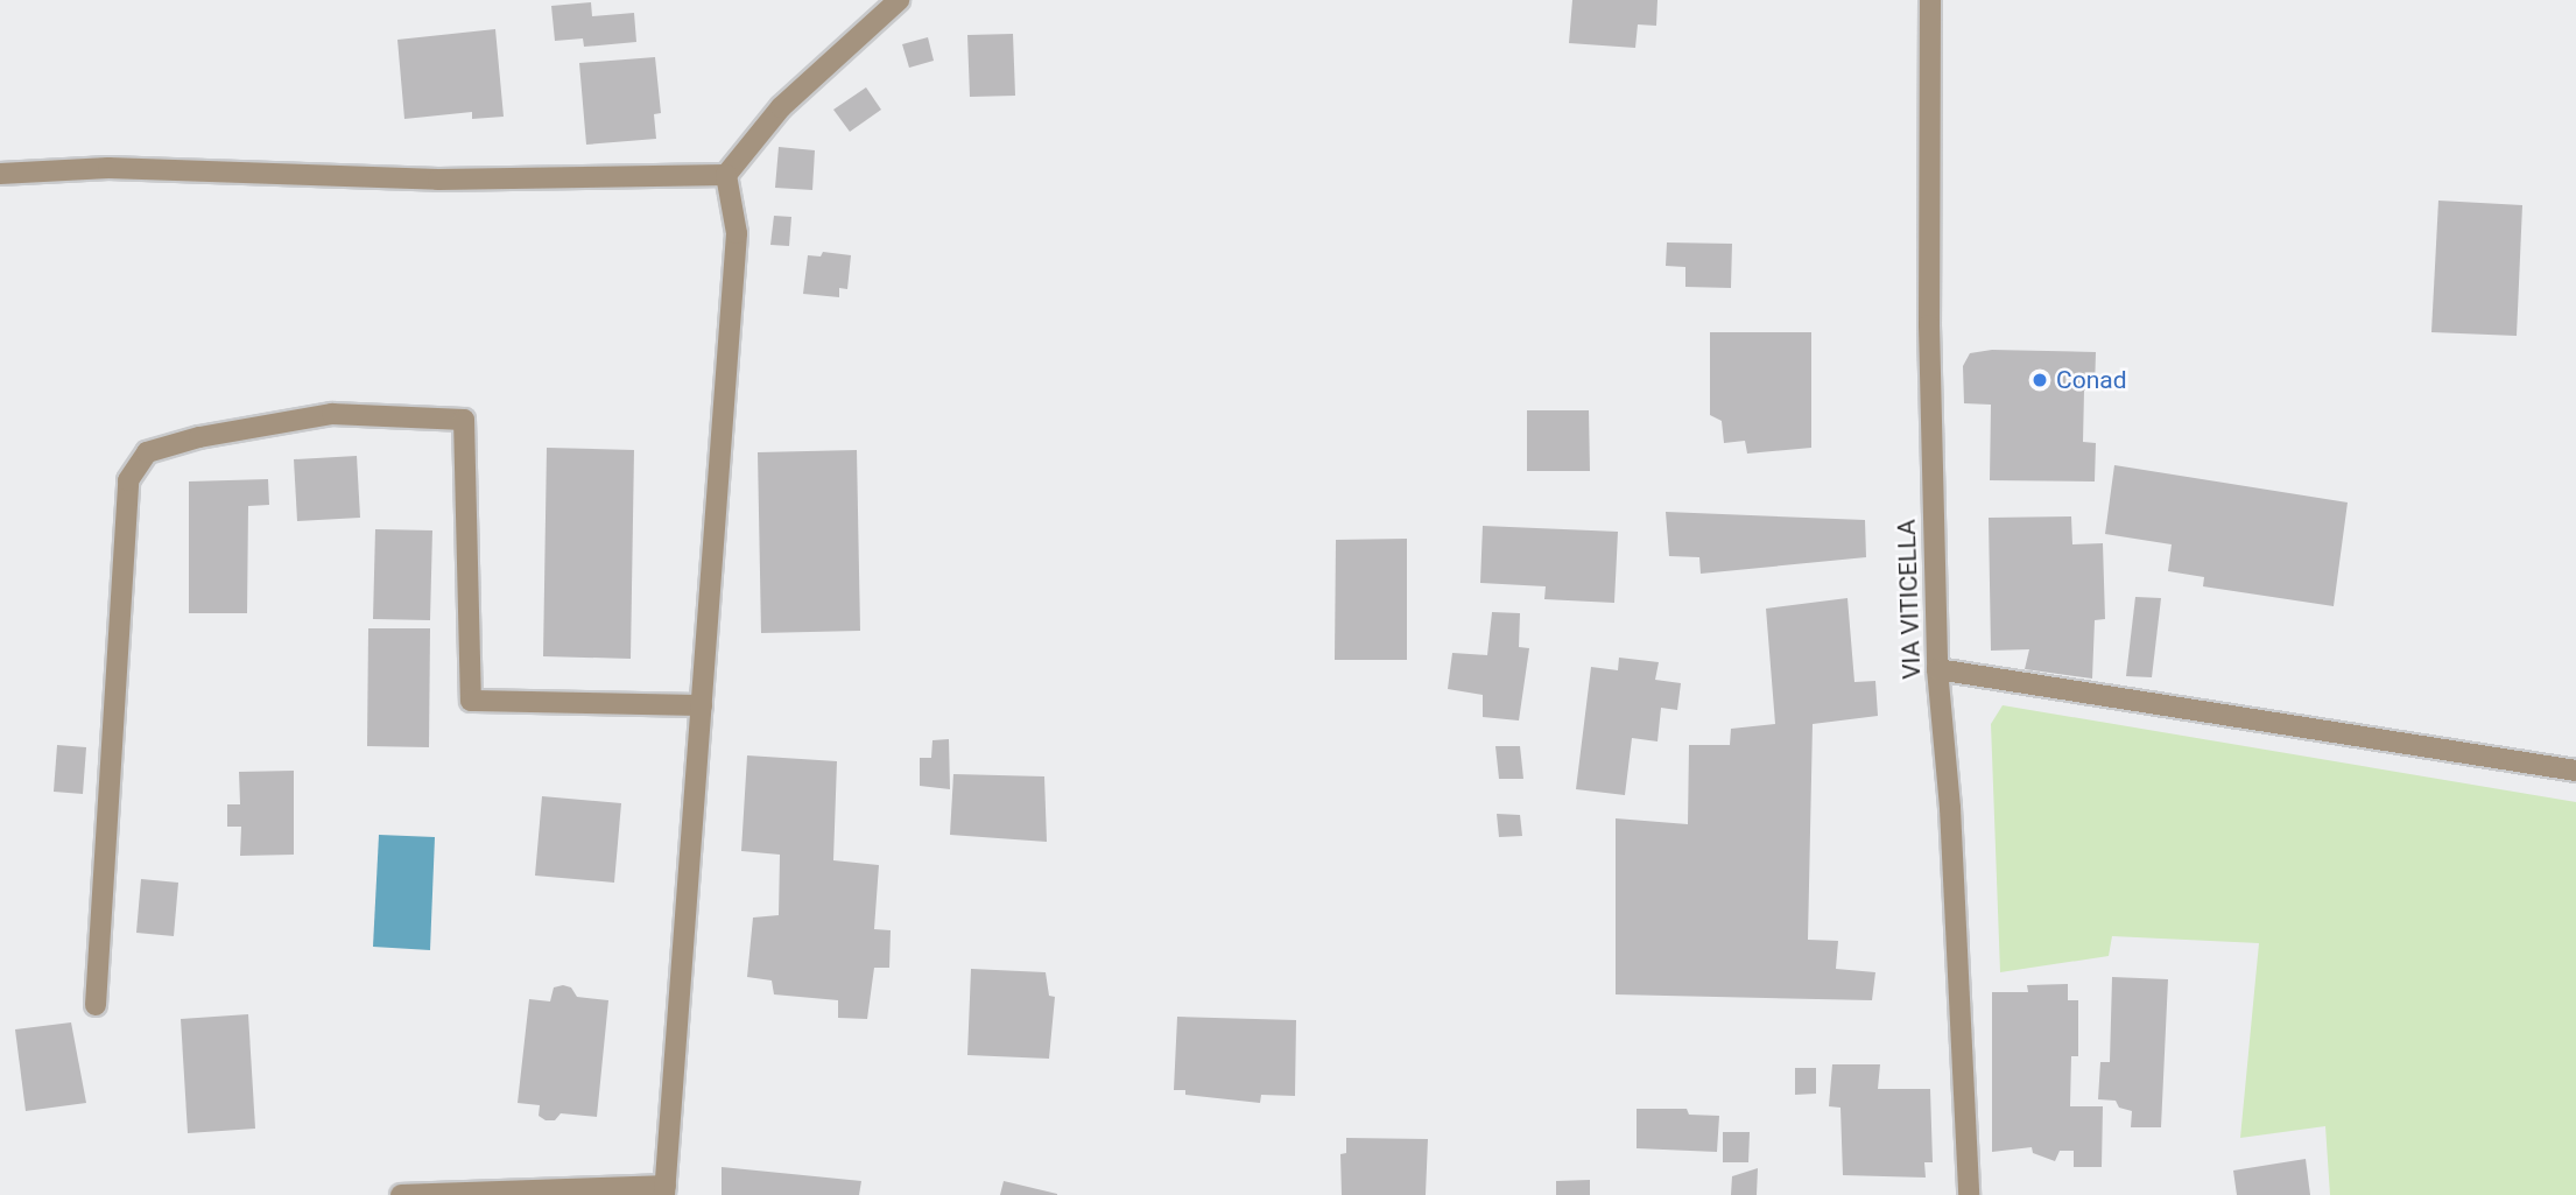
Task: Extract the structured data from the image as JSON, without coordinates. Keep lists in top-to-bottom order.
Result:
{
  "streets": {
    "street": ["VIA VITICELLA"]
  },
  "places": ["Conad"]
}
